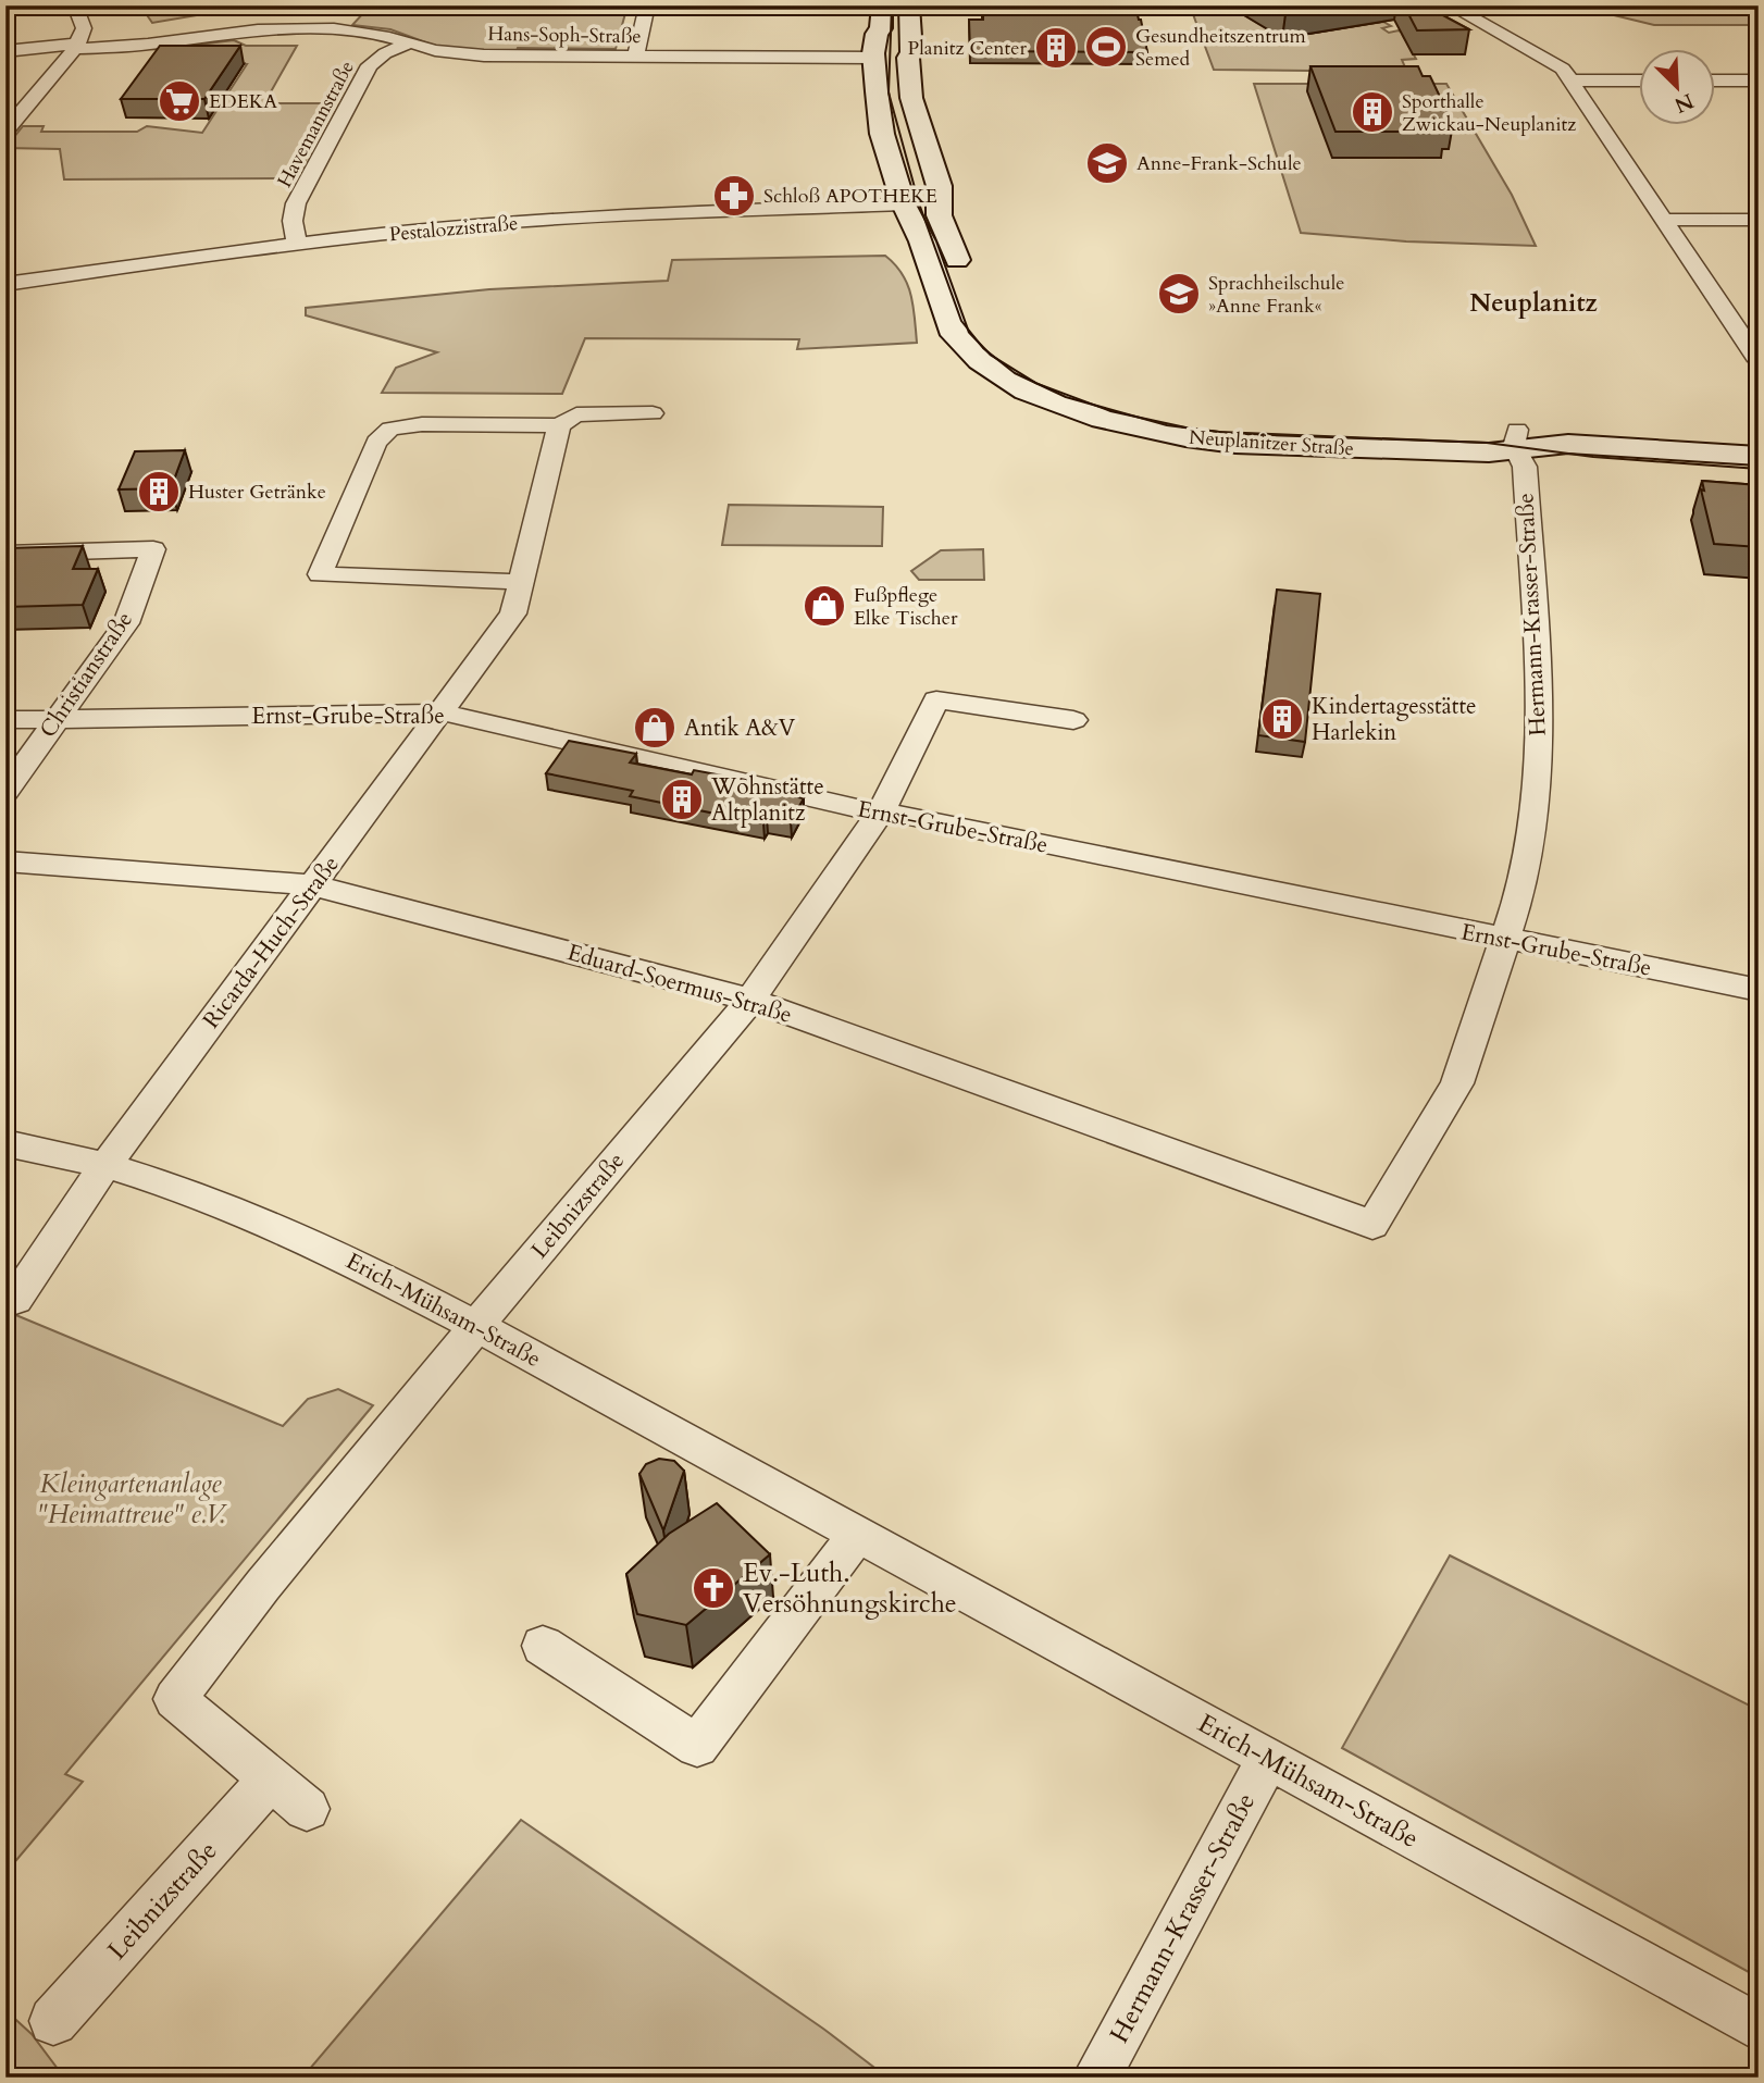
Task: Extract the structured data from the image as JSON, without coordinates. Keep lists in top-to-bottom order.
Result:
{
  "streets": {
    "street": [
      "Hans-Soph-Straße",
      "Havemannstraße",
      "Pestalozzistraße",
      "Neuplanitzer Straße",
      "Hermann-Krasser-Straße",
      "Christianstraße",
      "Ernst-Grube-Straße",
      "Ricarda-Huch-Straße",
      "Eduard-Soermus-Straße",
      "Leibnizstraße",
      "Erich-Mühsam-Straße"
    ]
  },
  "crossings": [
    ["Hans-Soph-Straße", "Havemannstraße"],
    ["Hans-Soph-Straße", "Neuplanitzer Straße"],
    ["Havemannstraße", "Pestalozzistraße"],
    ["Pestalozzistraße", "Neuplanitzer Straße"],
    ["Neuplanitzer Straße", "Hermann-Krasser-Straße"],
    ["Hermann-Krasser-Straße", "Ernst-Grube-Straße"],
    ["Hermann-Krasser-Straße", "Eduard-Soermus-Straße"],
    ["Hermann-Krasser-Straße", "Erich-Mühsam-Straße"],
    ["Christianstraße", "Ernst-Grube-Straße"],
    ["Ernst-Grube-Straße", "Ricarda-Huch-Straße"],
    ["Ernst-Grube-Straße", "Leibnizstraße"],
    ["Ricarda-Huch-Straße", "Eduard-Soermus-Straße"],
    ["Ricarda-Huch-Straße", "Erich-Mühsam-Straße"],
    ["Eduard-Soermus-Straße", "Leibnizstraße"],
    ["Leibnizstraße", "Erich-Mühsam-Straße"]
  ],
  "districts": ["Neuplanitz"],
  "parks": ["Kleingartenanlage \"Heimattreue\" e.V."],
  "places": {
    "sports": ["Gesundheitszentrum Semed"],
    "building": [
      "Planitz Center",
      "Sporthalle Zwickau-Neuplanitz",
      "Huster Getränke",
      "Kindertagesstätte Harlekin",
      "Wohnstätte Altplanitz"
    ],
    "supermarket": ["EDEKA"],
    "school or university": ["Anne-Frank-Schule", "Sprachheilschule »Anne Frank«"],
    "pharmacy": ["Schloß APOTHEKE"],
    "shop": ["Fußpflege Elke Tischer", "Antik A&V"],
    "church": ["Ev.-Luth. Versöhnungskirche"]
  },
  "north": "bottom right"
}
